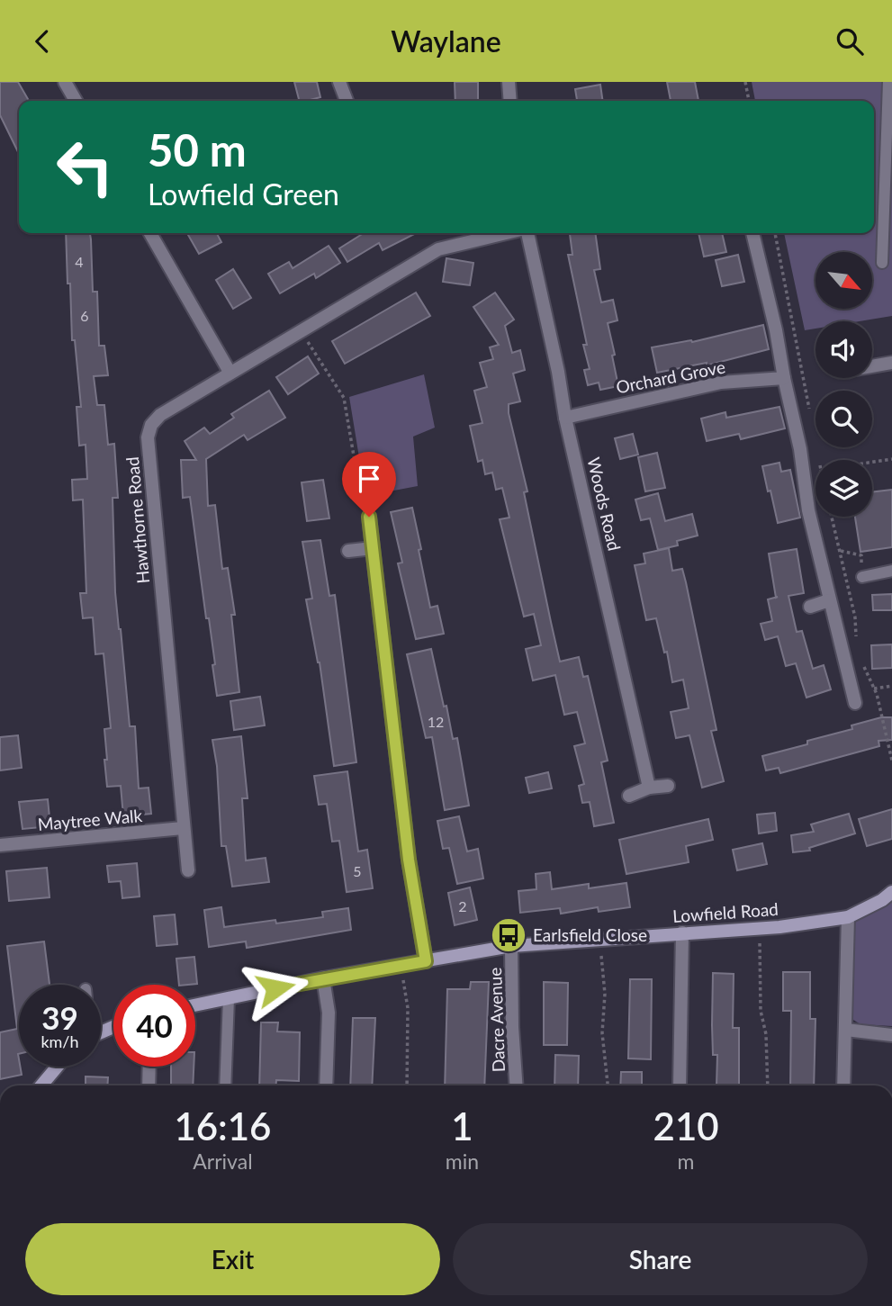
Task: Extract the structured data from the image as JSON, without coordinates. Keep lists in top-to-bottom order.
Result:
{
  "streets": {
    "street": [
      "Orchard Grove",
      "Woods Road",
      "Hawthorne Road",
      "Maytree Walk",
      "Lowfield Road",
      "Dacre Avenue"
    ]
  },
  "crossings": [
    ["Orchard Grove", "Woods Road"],
    ["Woods Road", "Hawthorne Road"],
    ["Hawthorne Road", "Maytree Walk"],
    ["Lowfield Road", "Dacre Avenue"]
  ],
  "places": {
    "bus stop": ["Earlsfield Close"]
  },
  "house_numbers": [
    "4",
    "6",
    "12",
    "5",
    "2"
  ],
  "north": "bottom right",
  "page": {
    "header": "Waylane",
    "turn": ["50 m", "Lowfield Green"],
    "speed": "39 km/h",
    "limit": "40",
    "eta": [
      "16:16",
      "Arrival",
      "1",
      "min",
      "210",
      "m"
    ],
    "buttons": ["Exit", "Share"]
  }
}
